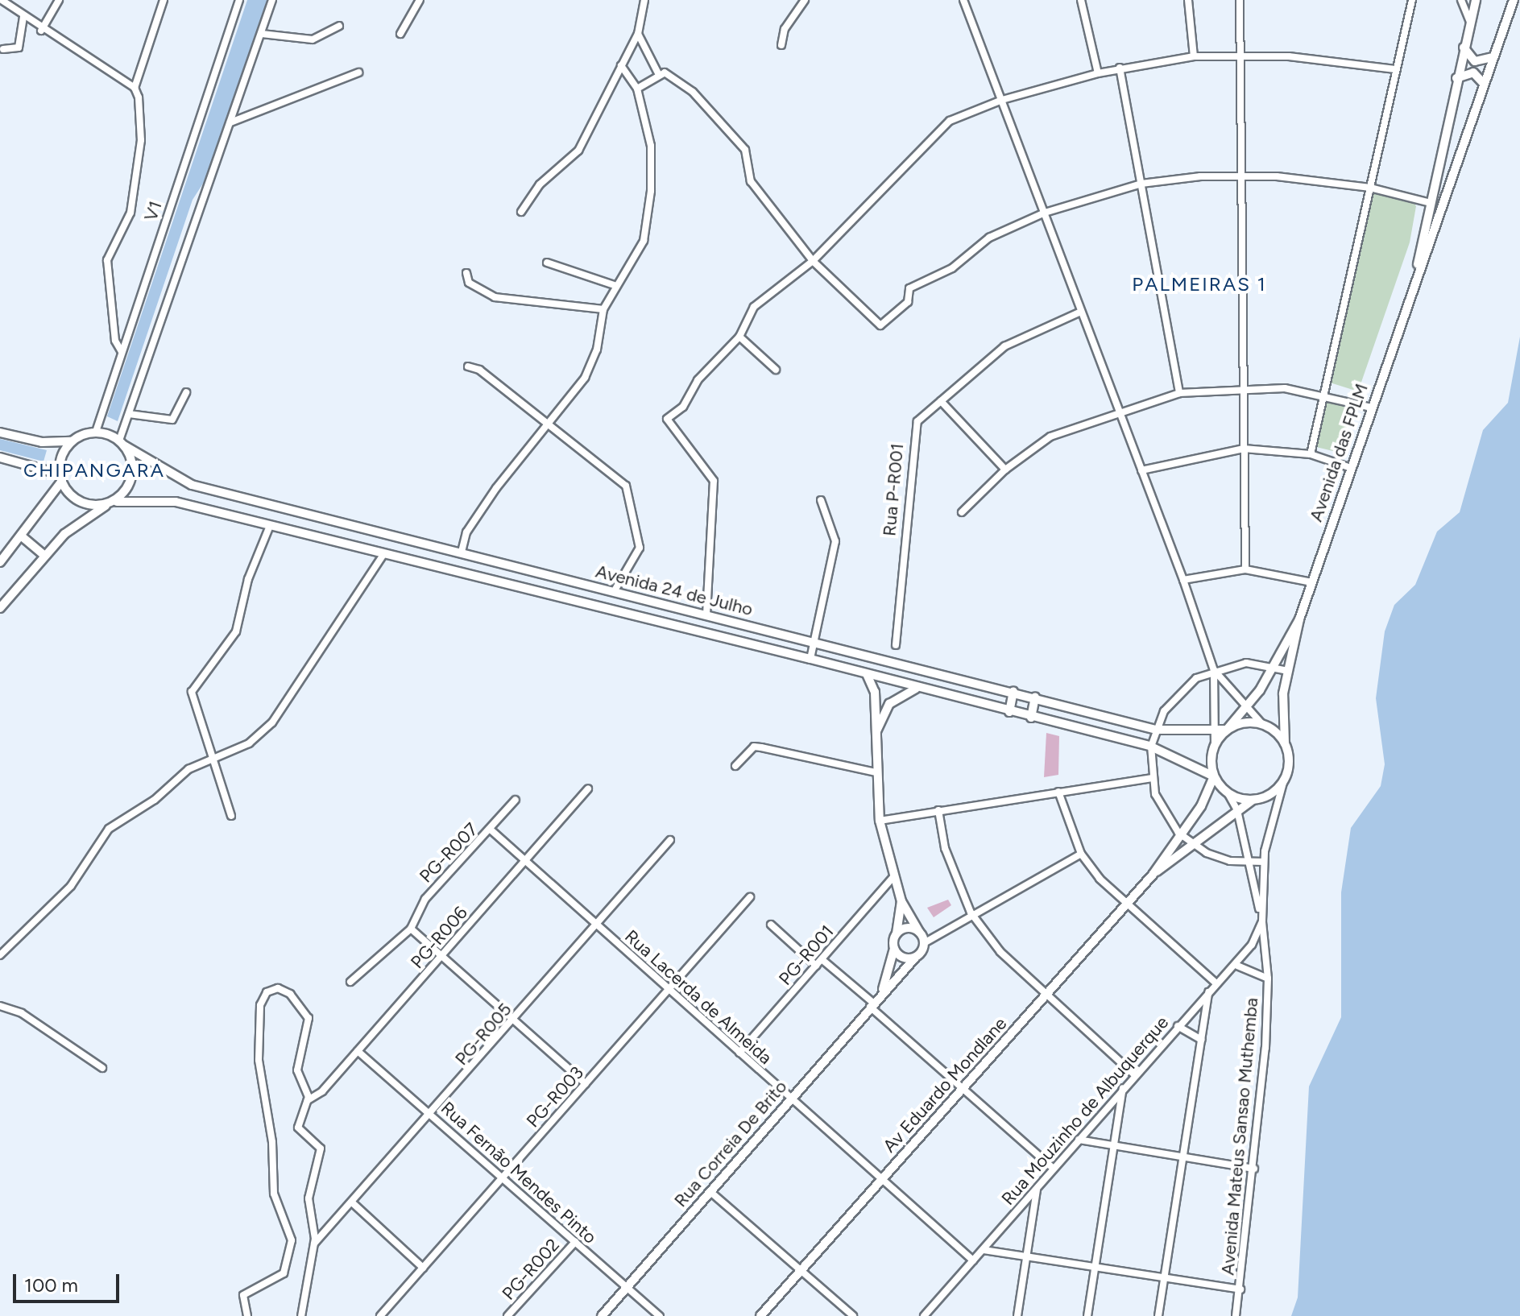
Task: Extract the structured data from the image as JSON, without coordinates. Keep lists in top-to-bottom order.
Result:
{
  "streets": {
    "street": [
      "V1",
      "Avenida das FPLM",
      "Rua P-R001",
      "Avenida 24 de Julho",
      "PG-R007",
      "PG-R006",
      "PG-R001",
      "Rua Lacerda de Almeida",
      "PG-R005",
      "Av Eduardo Mondlane",
      "PG-R003",
      "Rua Mouzinho de Albuquerque",
      "Avenida Mateus Sansao Muthemba",
      "Rua Correia De Brito",
      "Rua Fernão Mendes Pinto",
      "PG-R002"
    ]
  },
  "crossings": [
    ["V1", "Avenida 24 de Julho"],
    ["Avenida das FPLM", "Avenida 24 de Julho"],
    ["PG-R007", "Rua Lacerda de Almeida"],
    ["PG-R006", "Rua Lacerda de Almeida"],
    ["PG-R006", "Rua Fernão Mendes Pinto"],
    ["PG-R001", "Rua Lacerda de Almeida"],
    ["Rua Lacerda de Almeida", "PG-R005"],
    ["Rua Lacerda de Almeida", "Av Eduardo Mondlane"],
    ["Rua Lacerda de Almeida", "PG-R003"],
    ["Rua Lacerda de Almeida", "Rua Mouzinho de Albuquerque"],
    ["Rua Lacerda de Almeida", "Rua Correia De Brito"],
    ["PG-R005", "Rua Fernão Mendes Pinto"],
    ["PG-R003", "Rua Fernão Mendes Pinto"],
    ["Rua Mouzinho de Albuquerque", "Avenida Mateus Sansao Muthemba"],
    ["Rua Correia De Brito", "Rua Fernão Mendes Pinto"],
    ["Rua Fernão Mendes Pinto", "PG-R002"]
  ],
  "districts": ["PALMEIRAS 1", "CHIPANGARA"],
  "scale_bar": "100 m"
}
